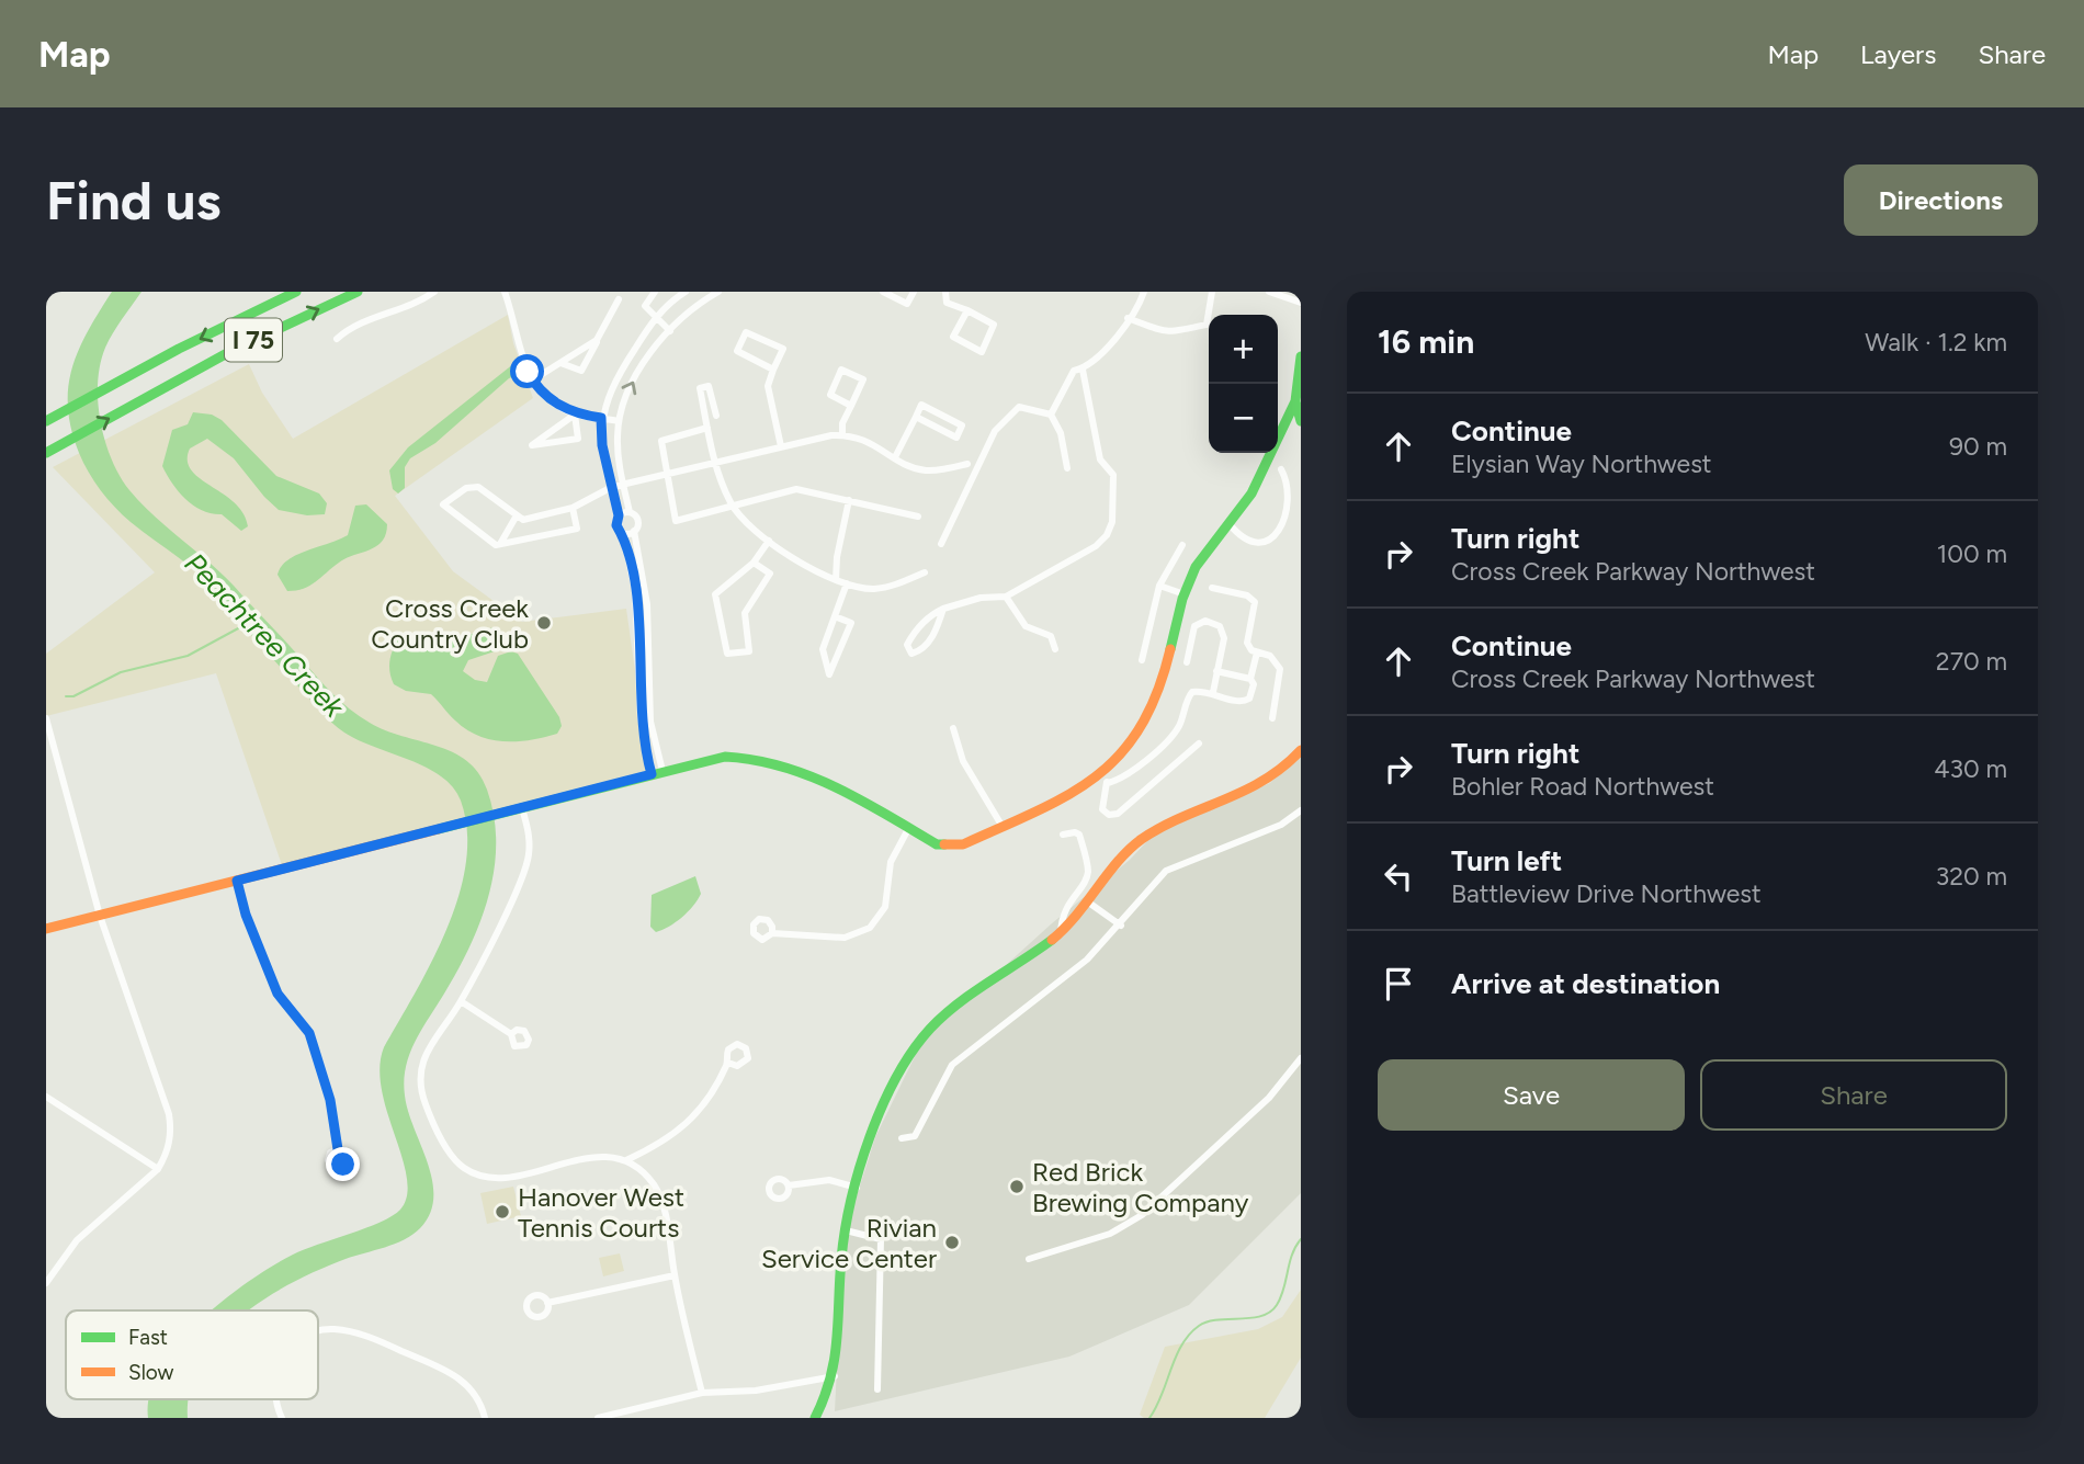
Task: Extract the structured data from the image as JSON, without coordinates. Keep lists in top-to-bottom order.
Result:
{
  "streets": {
    "main road": ["I 75"]
  },
  "water": ["Peachtree Creek"],
  "places": [
    "Cross Creek Country Club",
    "Red Brick Brewing Company",
    "Hanover West Tennis Courts",
    "Rivian Service Center"
  ],
  "legend": ["Fast", "Slow"],
  "page": {
    "header": "Map",
    "nav": ["Map", "Layers", "Share"],
    "buttons": [
      "Directions",
      ["Save", "Share"]
    ],
    "title": "Find us",
    "heading": ["16 min", "Walk · 1.2 km"],
    "map_buttons": ["+", "−"],
    "list": [
      ["Continue", "Elysian Way Northwest", "90 m"],
      ["Turn right", "Cross Creek Parkway Northwest", "100 m"],
      ["Continue", "Cross Creek Parkway Northwest", "270 m"],
      ["Turn right", "Bohler Road Northwest", "430 m"],
      ["Turn left", "Battleview Drive Northwest", "320 m"],
      "Arrive at destination"
    ]
  }
}
